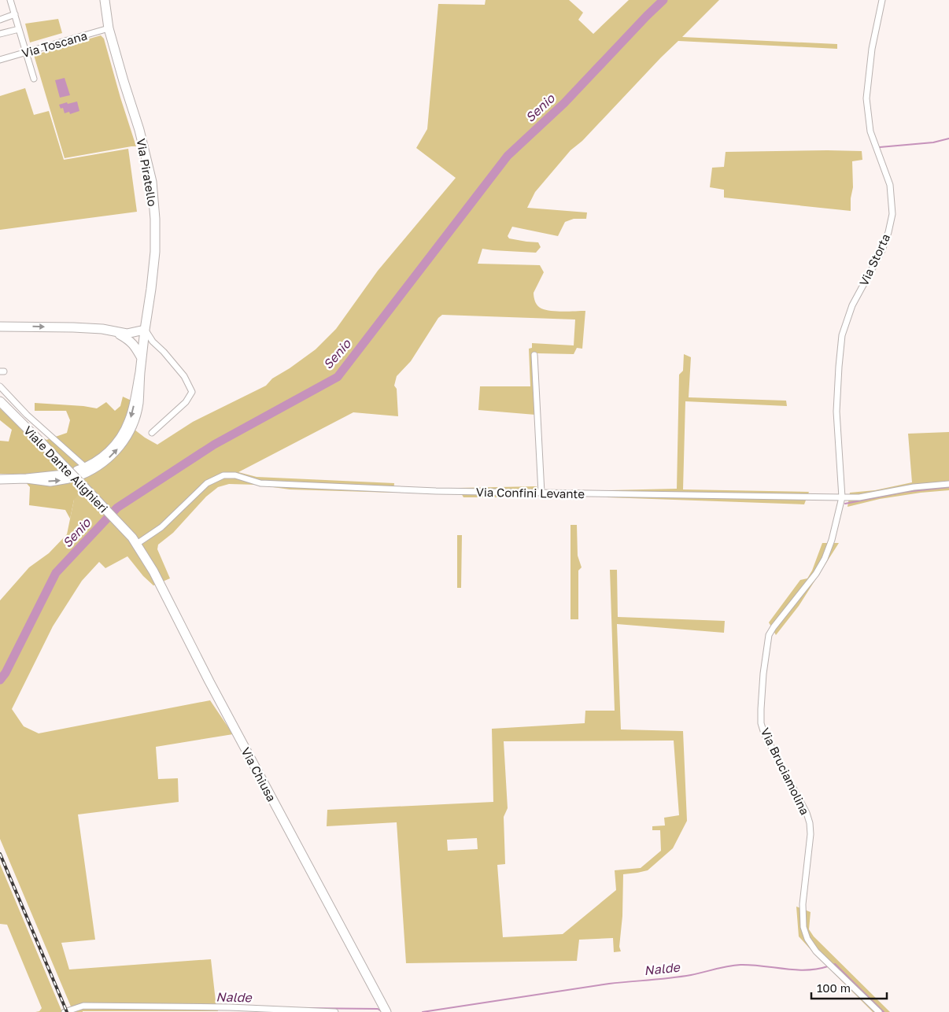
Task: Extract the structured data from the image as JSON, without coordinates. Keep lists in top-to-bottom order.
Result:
{
  "streets": {
    "main road": ["Via Piratello", "Viale Dante Alighieri", "Via Chiusa"],
    "street": [
      "Via Toscana",
      "Via Storta",
      "Via Confini Levante",
      "Via Bruciamolina"
    ]
  },
  "crossings": [
    ["Via Toscana", "Via Piratello"],
    ["Via Storta", "Via Confini Levante"],
    ["Via Storta", "Via Bruciamolina"],
    ["Viale Dante Alighieri", "Via Confini Levante"],
    ["Viale Dante Alighieri", "Via Chiusa"],
    ["Via Confini Levante", "Via Bruciamolina"],
    ["Via Confini Levante", "Via Chiusa"]
  ],
  "water": ["Senio", "Nalde"],
  "scale_bar": "100 m"
}
